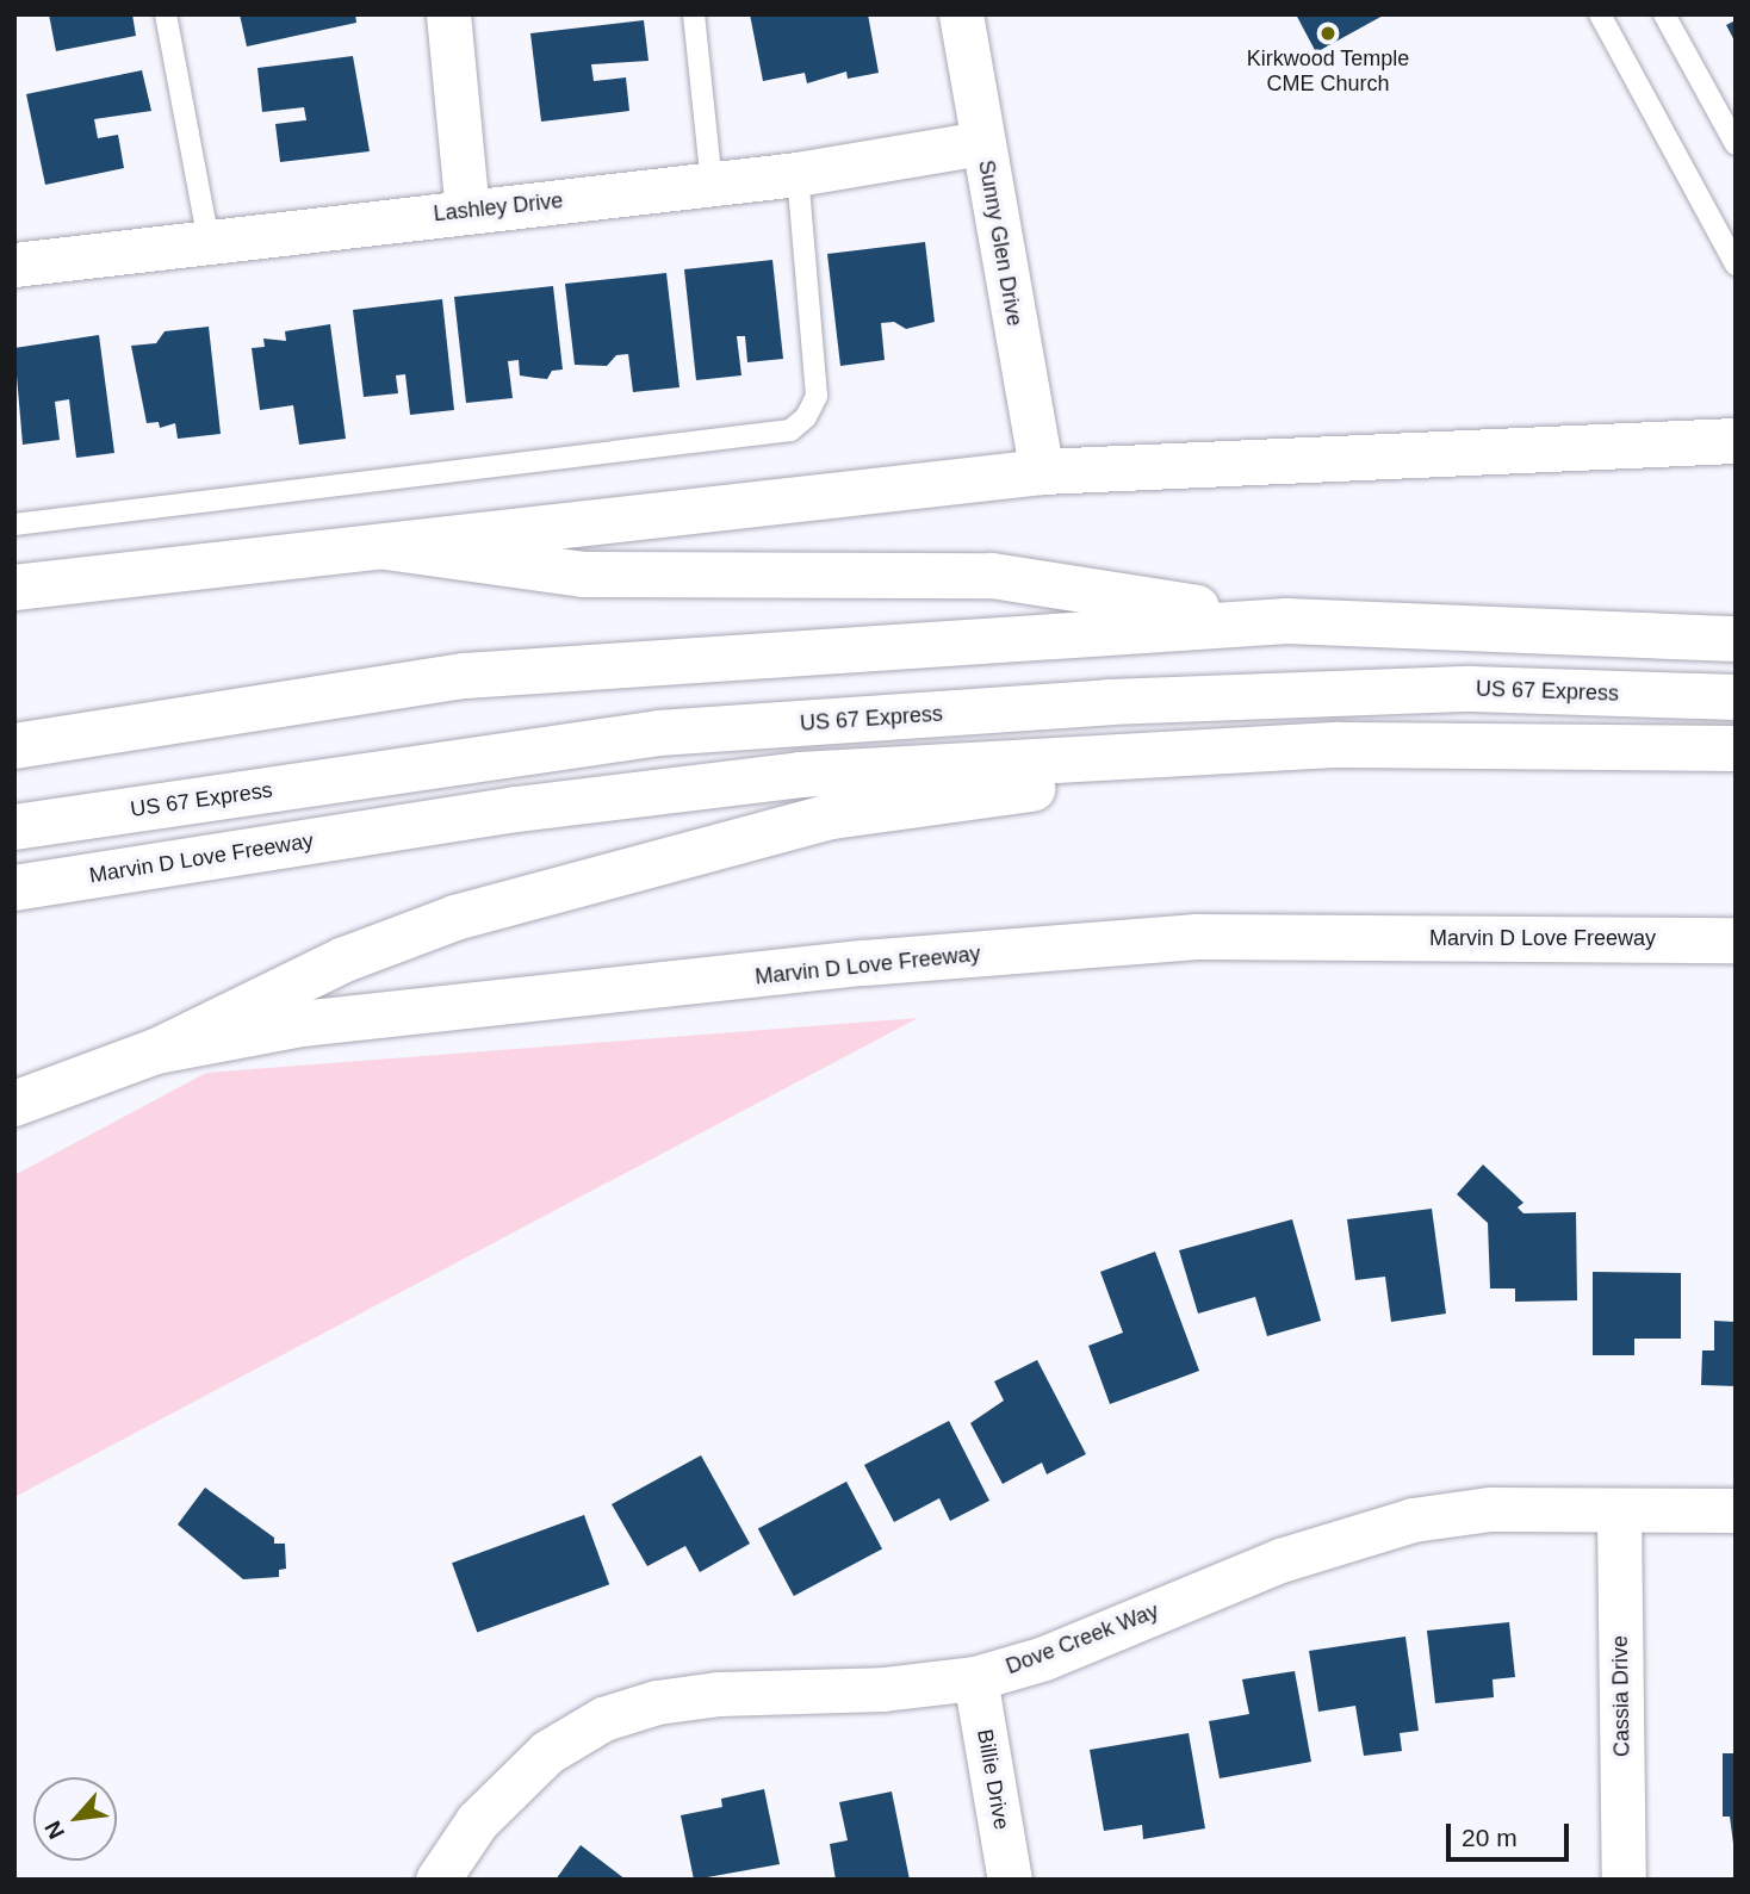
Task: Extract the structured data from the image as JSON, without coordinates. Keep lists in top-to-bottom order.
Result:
{
  "streets": {
    "main road": ["US 67 Express", "Marvin D Love Freeway"],
    "street": [
      "Lashley Drive",
      "Sunny Glen Drive",
      "Dove Creek Way",
      "Cassia Drive",
      "Billie Drive"
    ]
  },
  "crossings": [
    ["Lashley Drive", "Sunny Glen Drive"],
    ["Dove Creek Way", "Cassia Drive"],
    ["Dove Creek Way", "Billie Drive"]
  ],
  "places": ["Kirkwood Temple CME Church"],
  "scale_bar": "20 m",
  "north": "bottom left"
}
